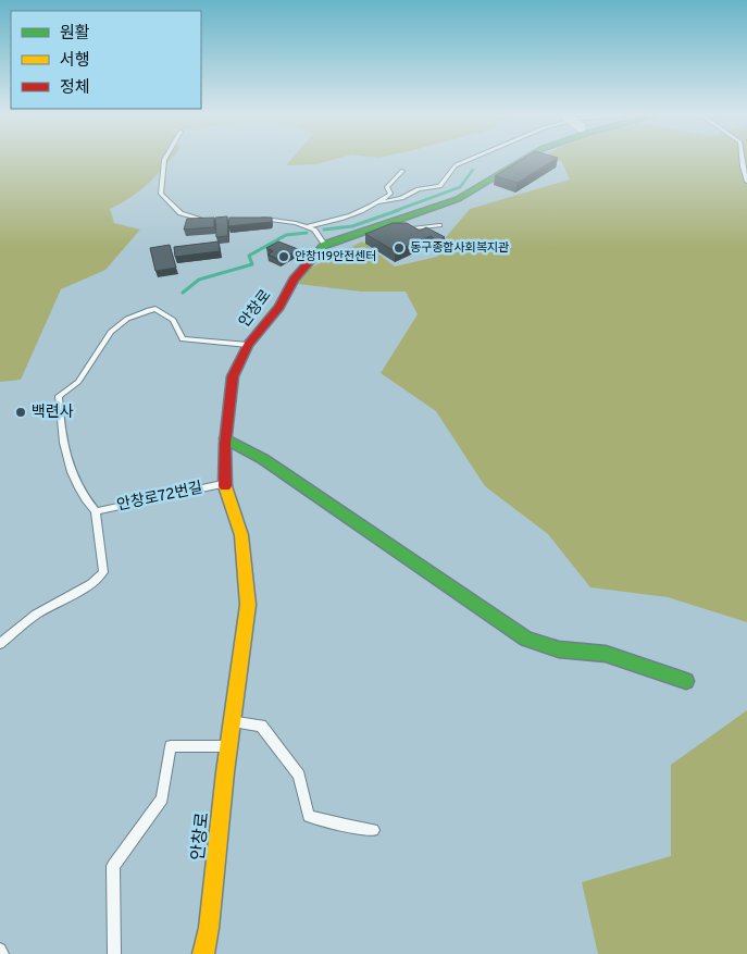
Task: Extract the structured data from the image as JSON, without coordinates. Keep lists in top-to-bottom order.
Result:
{
  "streets": {
    "street": ["안창로"],
    "lane": ["안창로72번길"]
  },
  "crossings": [
    ["안창로", "안창로72번길"]
  ],
  "places": ["동구종합사회복지관", "안창119안전센터", "백련사"],
  "legend": ["원활", "서행", "정체"]
}
